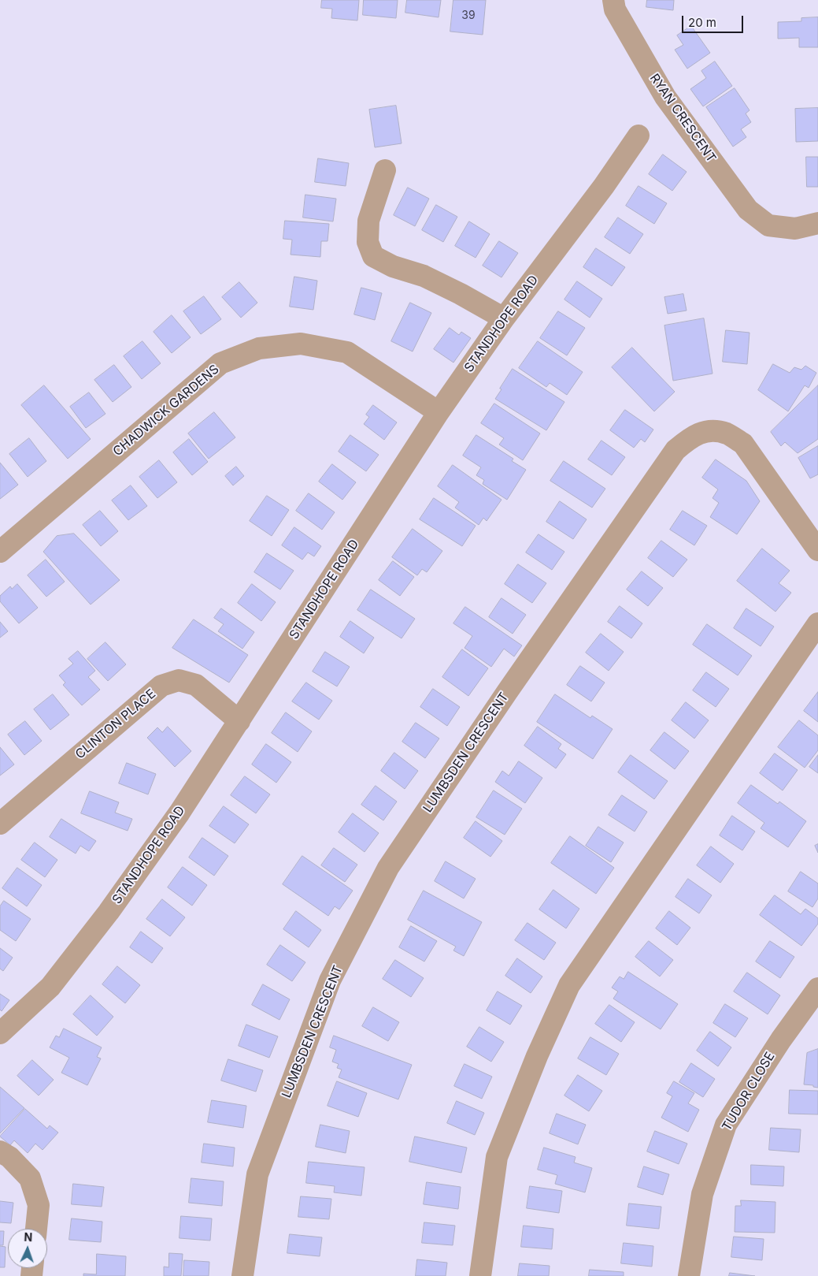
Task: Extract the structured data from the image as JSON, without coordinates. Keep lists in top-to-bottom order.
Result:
{
  "streets": {
    "street": [
      "RYAN CRESCENT",
      "STANDHOPE ROAD",
      "CHADWICK GARDENS",
      "CLINTON PLACE",
      "LUMBSDEN CRESCENT",
      "TUDOR CLOSE"
    ]
  },
  "crossings": [
    ["STANDHOPE ROAD", "CHADWICK GARDENS"],
    ["STANDHOPE ROAD", "CLINTON PLACE"]
  ],
  "house_numbers": ["39"],
  "scale_bar": "20 m",
  "north": "top"
}
